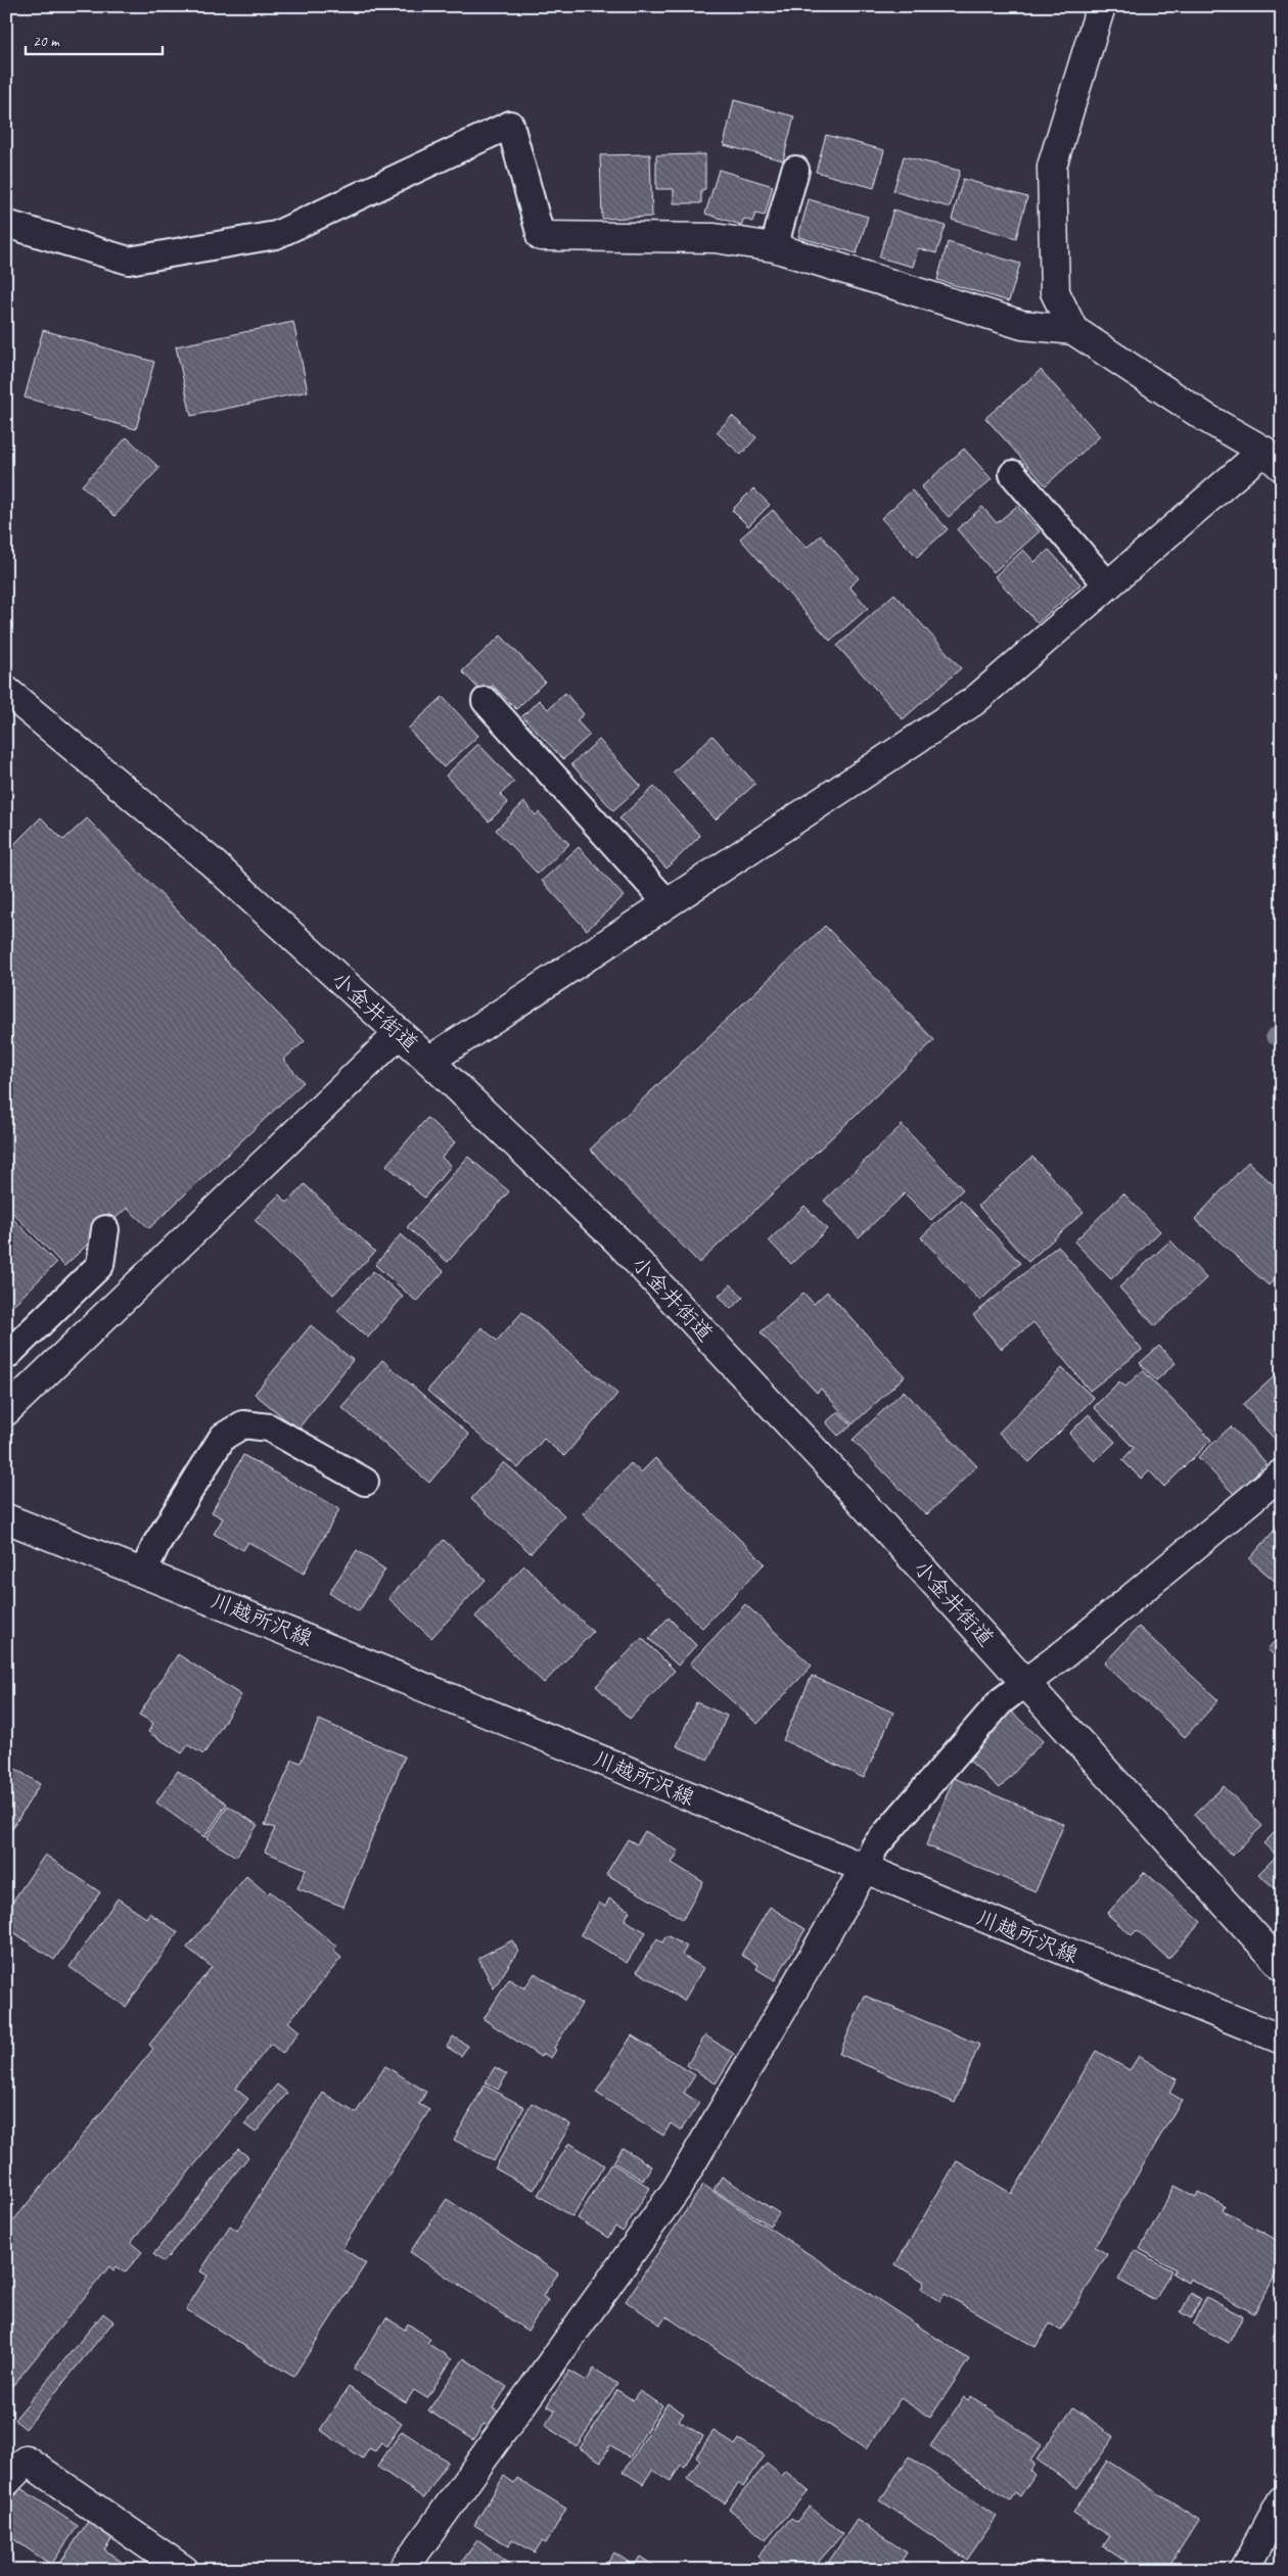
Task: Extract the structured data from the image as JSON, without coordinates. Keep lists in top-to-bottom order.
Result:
{
  "streets": {
    "street": ["小金井街道", "川越所沢線"]
  },
  "scale_bar": "20 m"
}
